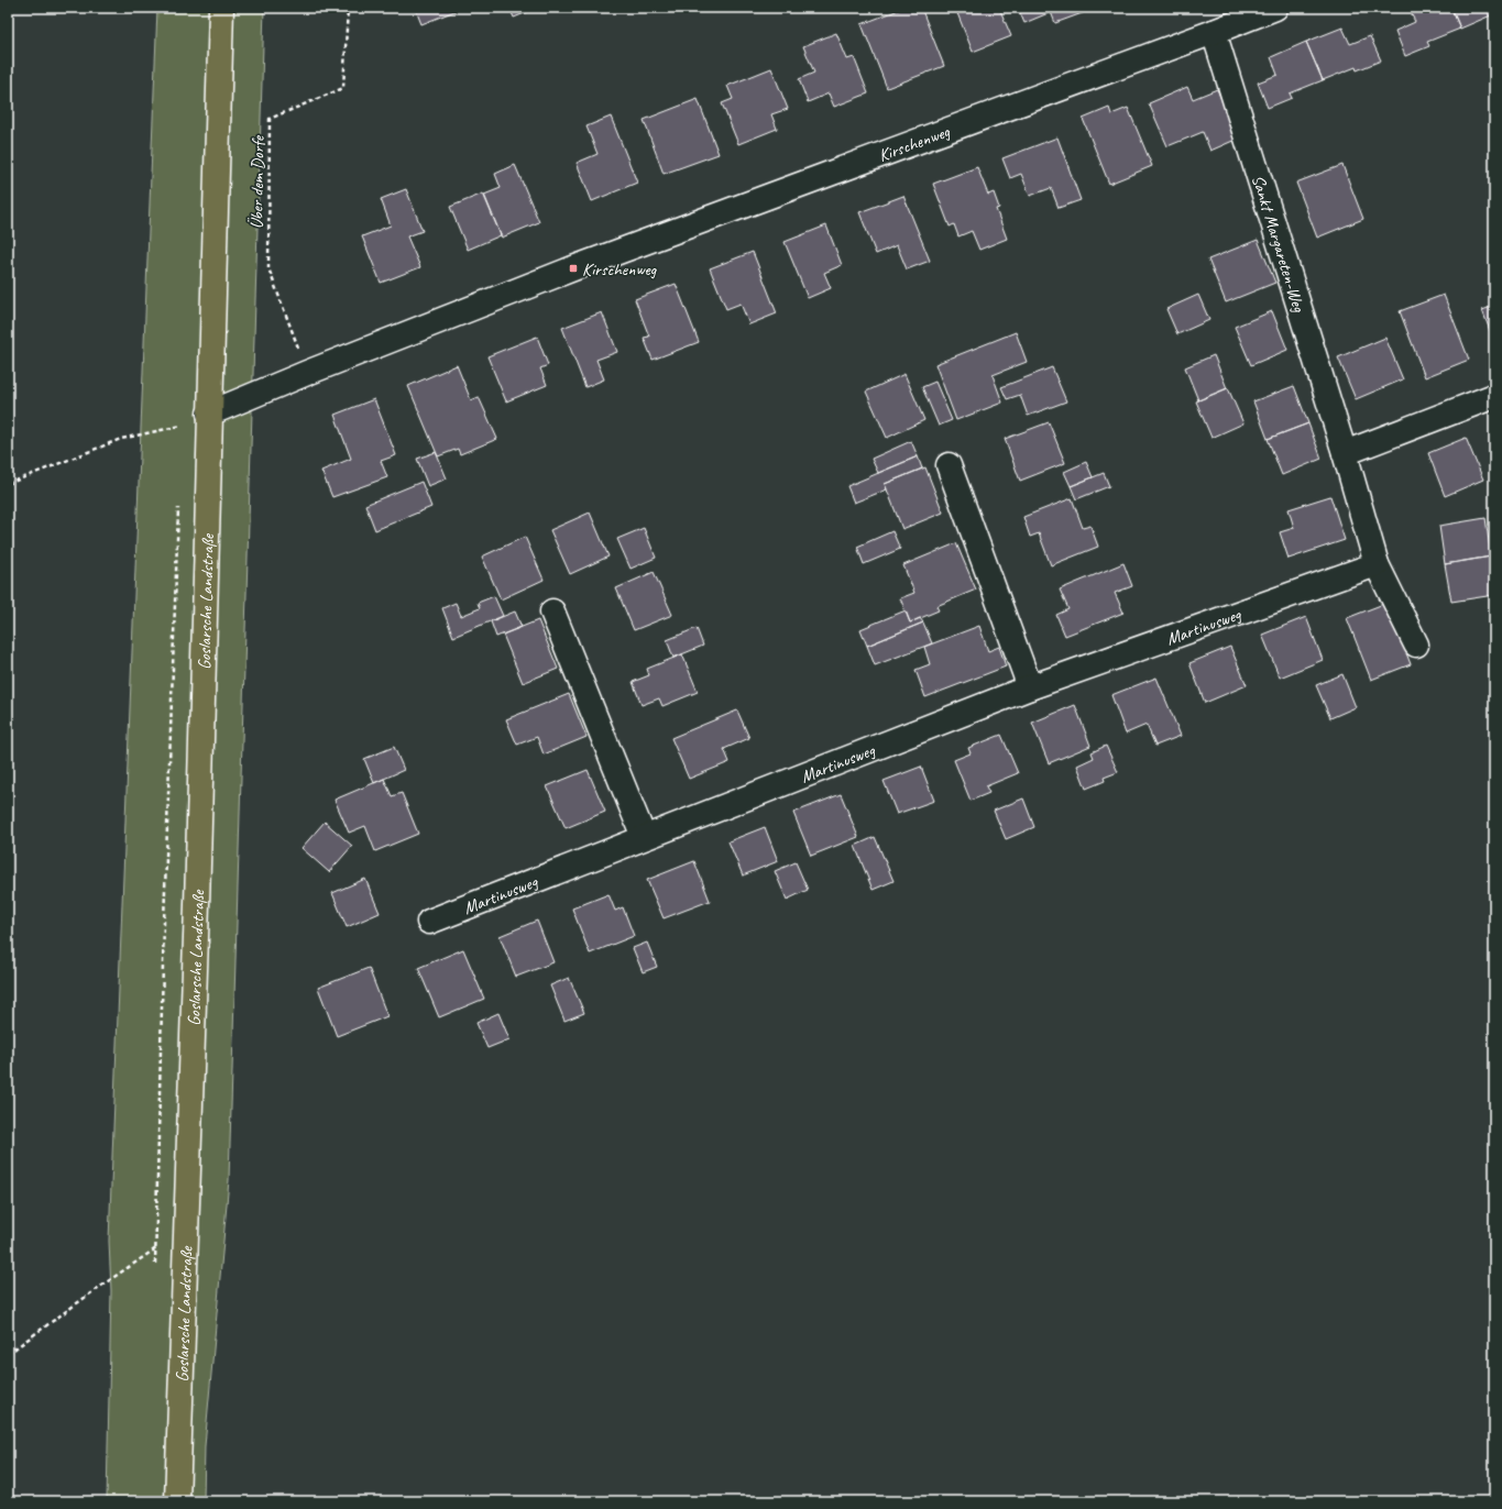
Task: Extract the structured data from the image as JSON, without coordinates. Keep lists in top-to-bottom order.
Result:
{
  "streets": {
    "main road": ["Goslarsche Landstraße"],
    "street": ["Kirschenweg", "Sankt Margareten-Weg", "Martinusweg"],
    "path": ["Über dem Dorfe"]
  },
  "crossings": [
    ["Kirschenweg", "Über dem Dorfe"],
    ["Kirschenweg", "Sankt Margareten-Weg"],
    ["Kirschenweg", "Goslarsche Landstraße"],
    ["Sankt Margareten-Weg", "Martinusweg"]
  ],
  "places": {
    "transit": ["Kirschenweg"]
  }
}
